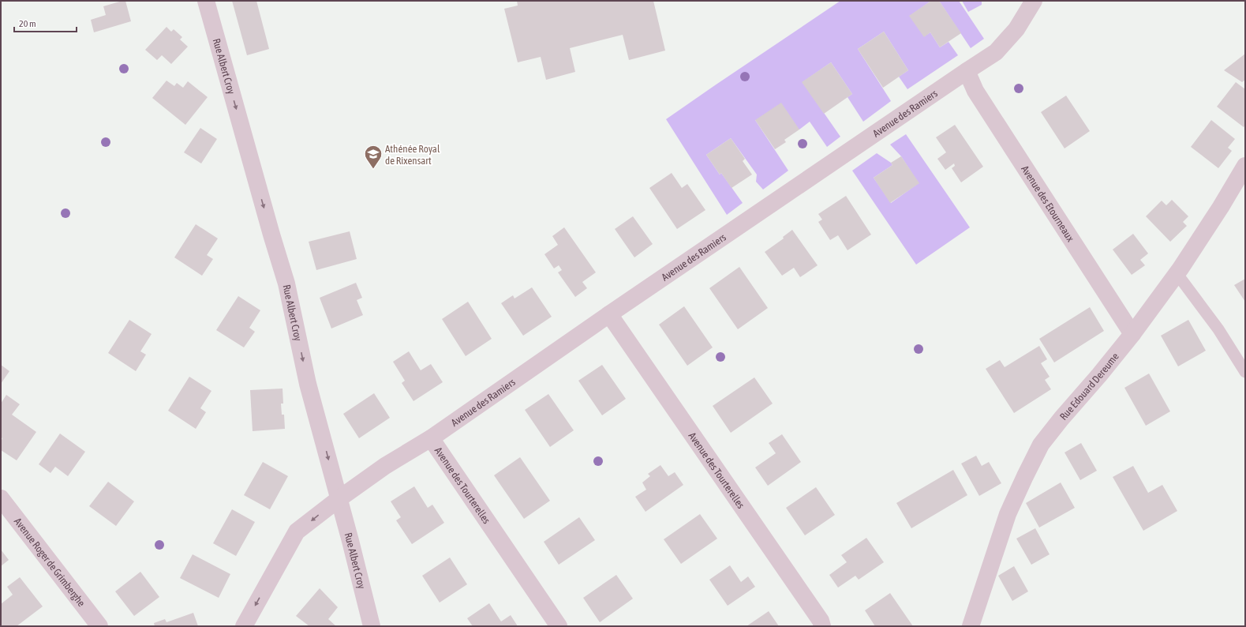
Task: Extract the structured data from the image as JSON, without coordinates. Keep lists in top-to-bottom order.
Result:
{
  "streets": {
    "street": [
      "Rue Albert Croy",
      "Avenue des Ramiers",
      "Avenue des Etourneaux",
      "Rue Edouard Dereume",
      "Avenue des Tourterelles",
      "Avenue Roger de Grimberghe"
    ]
  },
  "crossings": [
    ["Rue Albert Croy", "Avenue des Ramiers"],
    ["Avenue des Ramiers", "Avenue des Etourneaux"],
    ["Avenue des Ramiers", "Avenue des Tourterelles"],
    ["Avenue des Etourneaux", "Rue Edouard Dereume"]
  ],
  "one_way": ["Rue Albert Croy"],
  "places": {
    "school or university": ["Athénée Royal de Rixensart"]
  },
  "scale_bar": "20 m"
}
